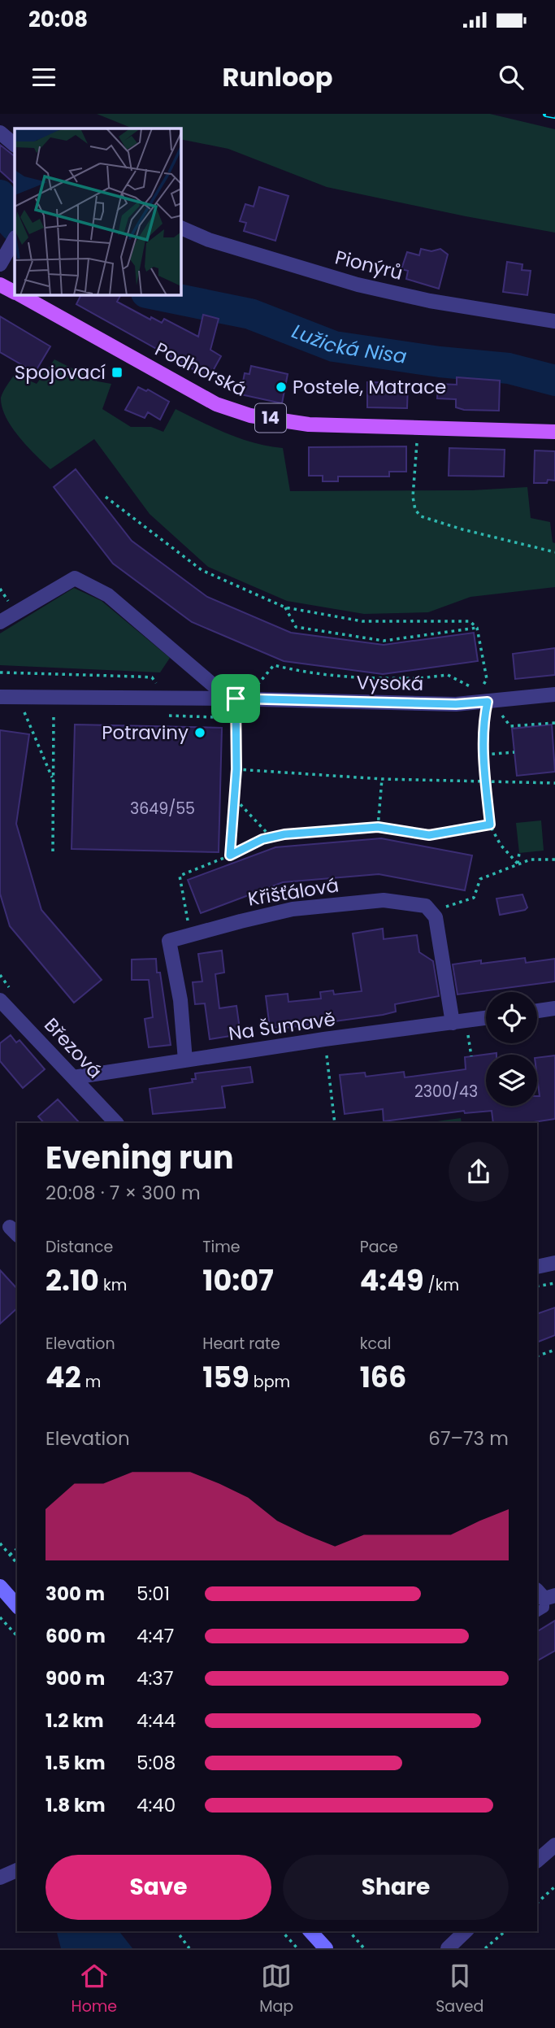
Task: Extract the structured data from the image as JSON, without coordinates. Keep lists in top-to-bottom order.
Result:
{
  "streets": {
    "main road": ["Podhorská", "14"],
    "street": [
      "Pionýrů",
      "Vysoká",
      "Křišťálová",
      "Na Šumavě",
      "Březová"
    ]
  },
  "crossings": [
    ["Křišťálová", "Na Šumavě"],
    ["Na Šumavě", "Březová"]
  ],
  "water": ["Lužická Nisa"],
  "places": {
    "transit": ["Spojovací"],
    "other": ["Postele, Matrace", "Potraviny"]
  },
  "house_numbers": ["3649/55", "2300/43"],
  "page": {
    "status": "20:08",
    "header": "Runloop",
    "heading": ["Evening run", "20:08 · 7 × 300 m"],
    "stats": [
      ["Distance", "2.10 km"],
      ["Time", "10:07"],
      ["Pace", "4:49 /km"],
      ["Elevation", "42 m"],
      ["Heart rate", "159 bpm"],
      ["kcal", "166"]
    ],
    "chart": ["Elevation", "67–73 m"],
    "list": [
      {
        "name": "300 m",
        "note": "5:01"
      },
      {
        "name": "600 m",
        "note": "4:47"
      },
      {
        "name": "900 m",
        "note": "4:37"
      },
      {
        "name": "1.2 km",
        "note": "4:44"
      },
      {
        "name": "1.5 km",
        "note": "5:08"
      },
      {
        "name": "1.8 km",
        "note": "4:40"
      }
    ],
    "buttons": ["Save", "Share"],
    "tabs": ["Home", "Map", "Saved"]
  }
}
